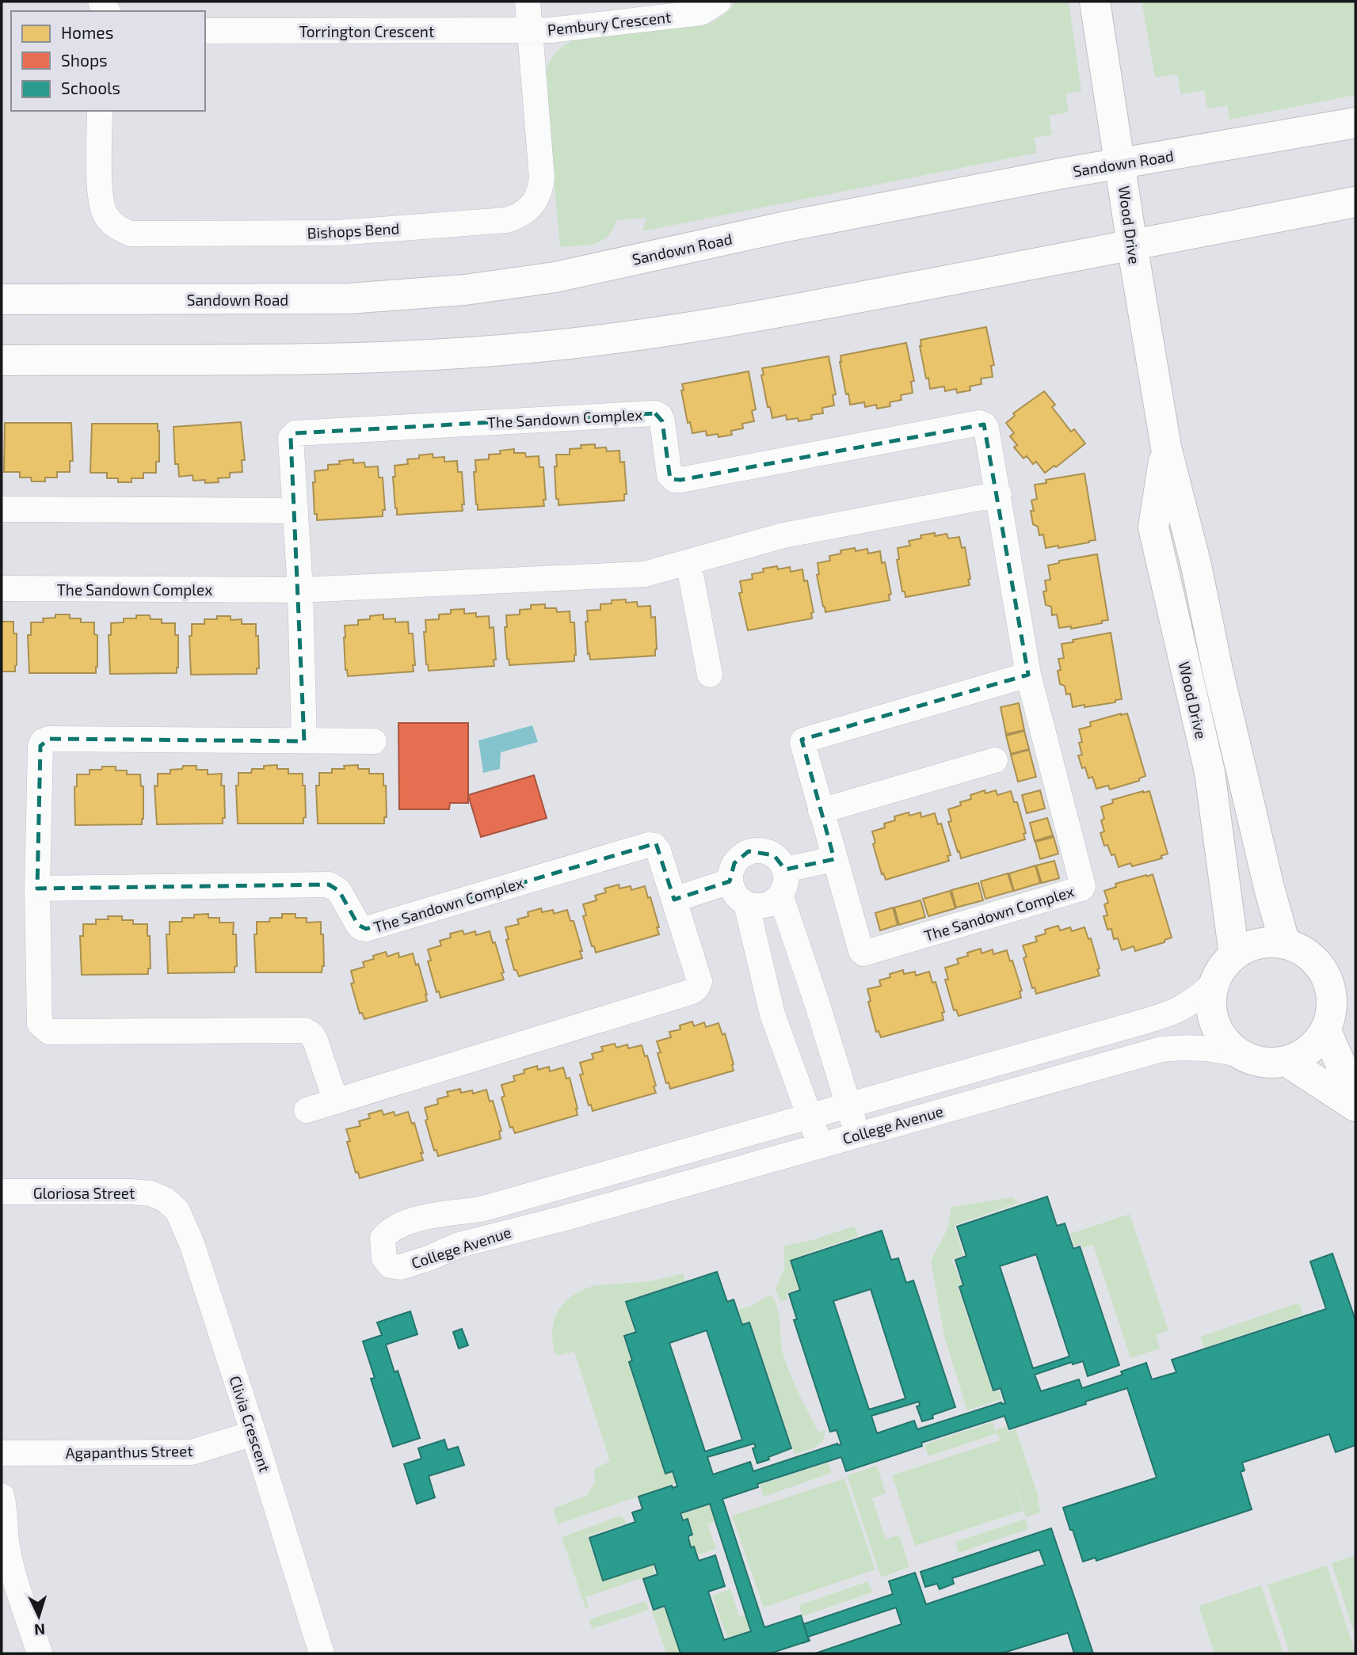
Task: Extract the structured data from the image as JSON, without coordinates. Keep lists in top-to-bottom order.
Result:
{
  "streets": {
    "main road": ["Sandown Road", "Wood Drive"],
    "street": [
      "Pembury Crescent",
      "Torrington Crescent",
      "Bishops Bend",
      "The Sandown Complex",
      "College Avenue",
      "Gloriosa Street",
      "Clivia Crescent",
      "Agapanthus Street"
    ]
  },
  "crossings": [
    ["Pembury Crescent", "Torrington Crescent"],
    ["Pembury Crescent", "Bishops Bend"],
    ["Torrington Crescent", "Bishops Bend"],
    ["Sandown Road", "Wood Drive"],
    ["Wood Drive", "College Avenue"],
    ["Gloriosa Street", "Clivia Crescent"],
    ["Clivia Crescent", "Agapanthus Street"]
  ],
  "legend": ["Homes", "Shops", "Schools"],
  "north": "bottom"
}
